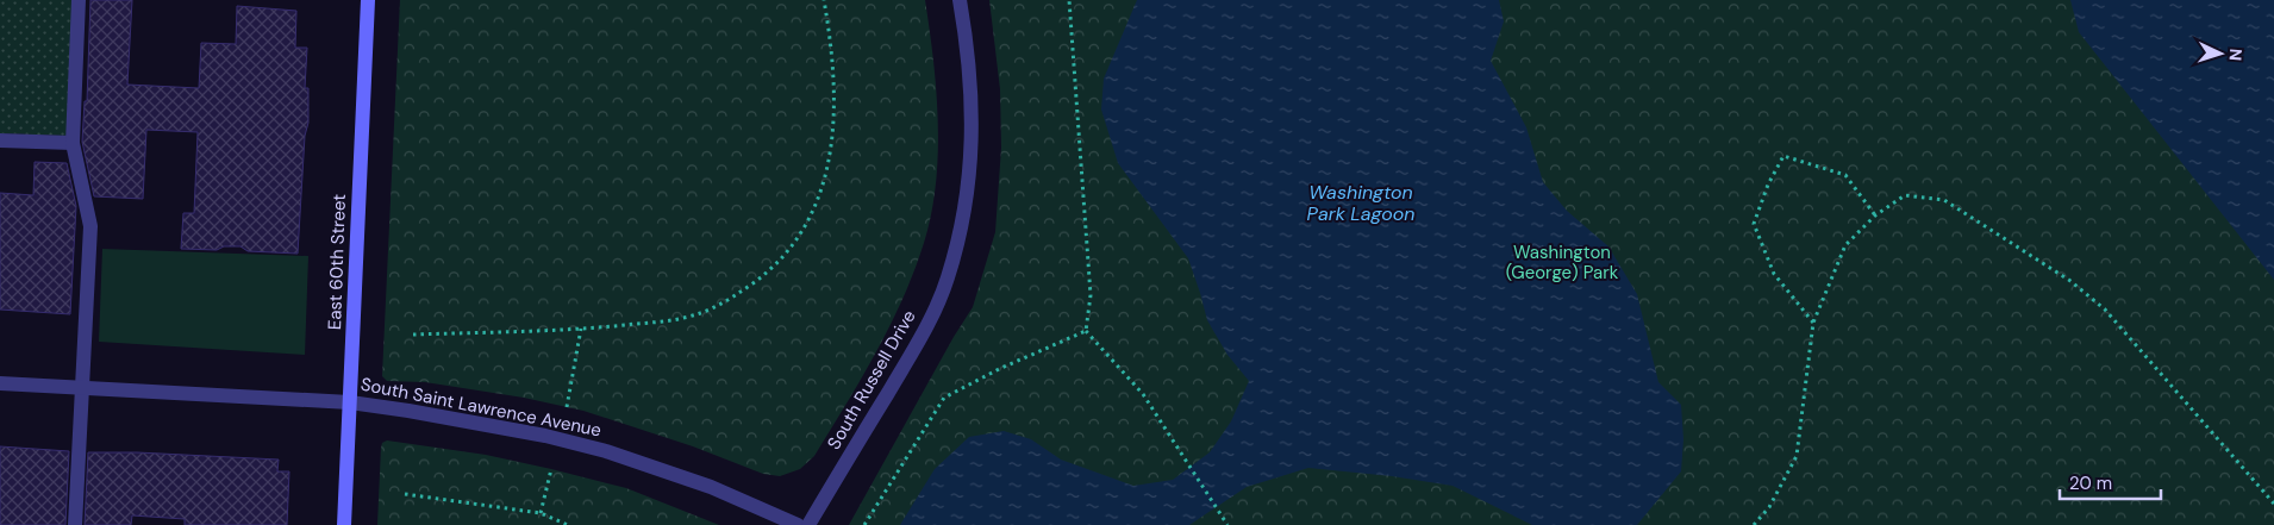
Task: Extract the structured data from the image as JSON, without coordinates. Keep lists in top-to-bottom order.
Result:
{
  "streets": {
    "street": ["East 60th Street", "South Russell Drive", "South Saint Lawrence Avenue"]
  },
  "crossings": [
    ["East 60th Street", "South Saint Lawrence Avenue"]
  ],
  "water": ["Washington Park Lagoon"],
  "parks": ["Washington (George) Park"],
  "scale_bar": "20 m",
  "north": "right"
}
